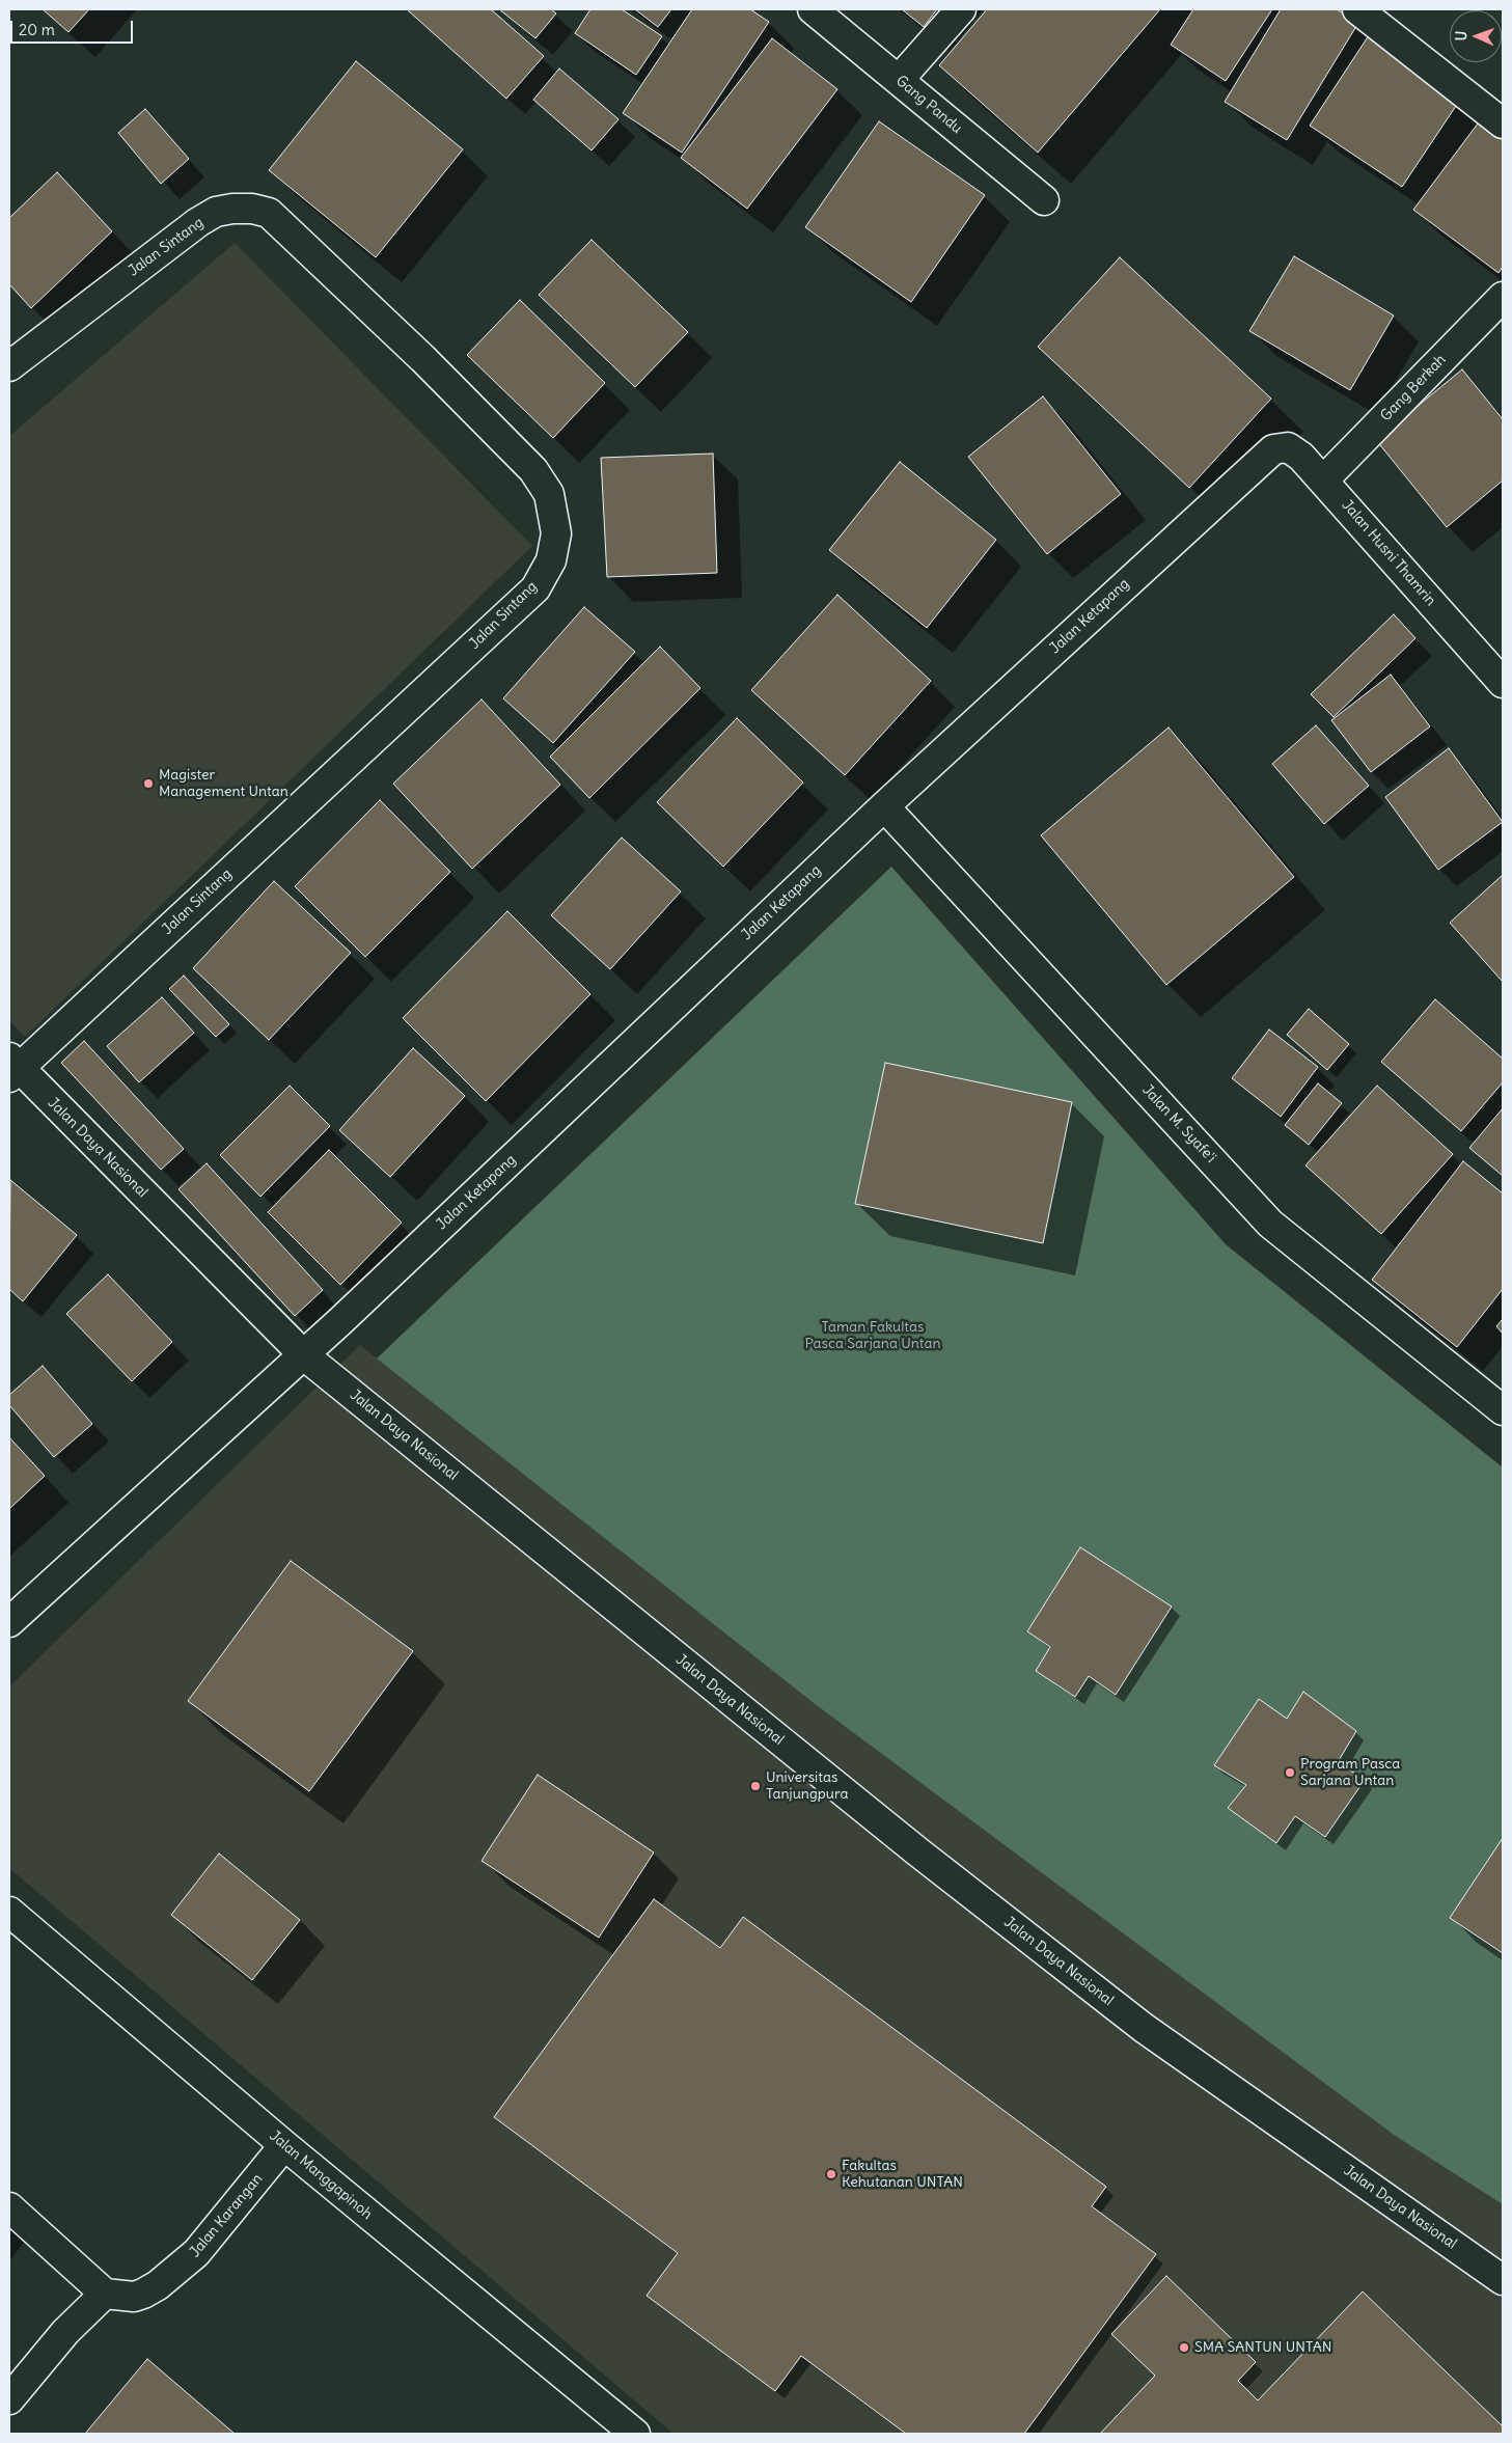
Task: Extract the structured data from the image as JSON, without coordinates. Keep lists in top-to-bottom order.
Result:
{
  "streets": {
    "street": [
      "Gang Pandu",
      "Jalan Sintang",
      "Gang Berkah",
      "Jalan Husni Thamrin",
      "Jalan Ketapang",
      "Jalan M. Syafe'i",
      "Jalan Daya Nasional",
      "Jalan Manggapinoh",
      "Jalan Karangan"
    ]
  },
  "crossings": [
    ["Jalan Sintang", "Jalan Daya Nasional"],
    ["Gang Berkah", "Jalan Husni Thamrin"],
    ["Jalan Husni Thamrin", "Jalan Ketapang"],
    ["Jalan Ketapang", "Jalan M. Syafe'i"],
    ["Jalan Ketapang", "Jalan Daya Nasional"],
    ["Jalan Manggapinoh", "Jalan Karangan"]
  ],
  "parks": ["Taman Fakultas Pasca Sarjana Untan"],
  "places": [
    "Magister Management Untan",
    "Program Pasca Sarjana Untan",
    "Universitas Tanjungpura",
    "Fakultas Kehutanan UNTAN",
    "SMA SANTUN UNTAN"
  ],
  "scale_bar": "20 m",
  "north": "left"
}
